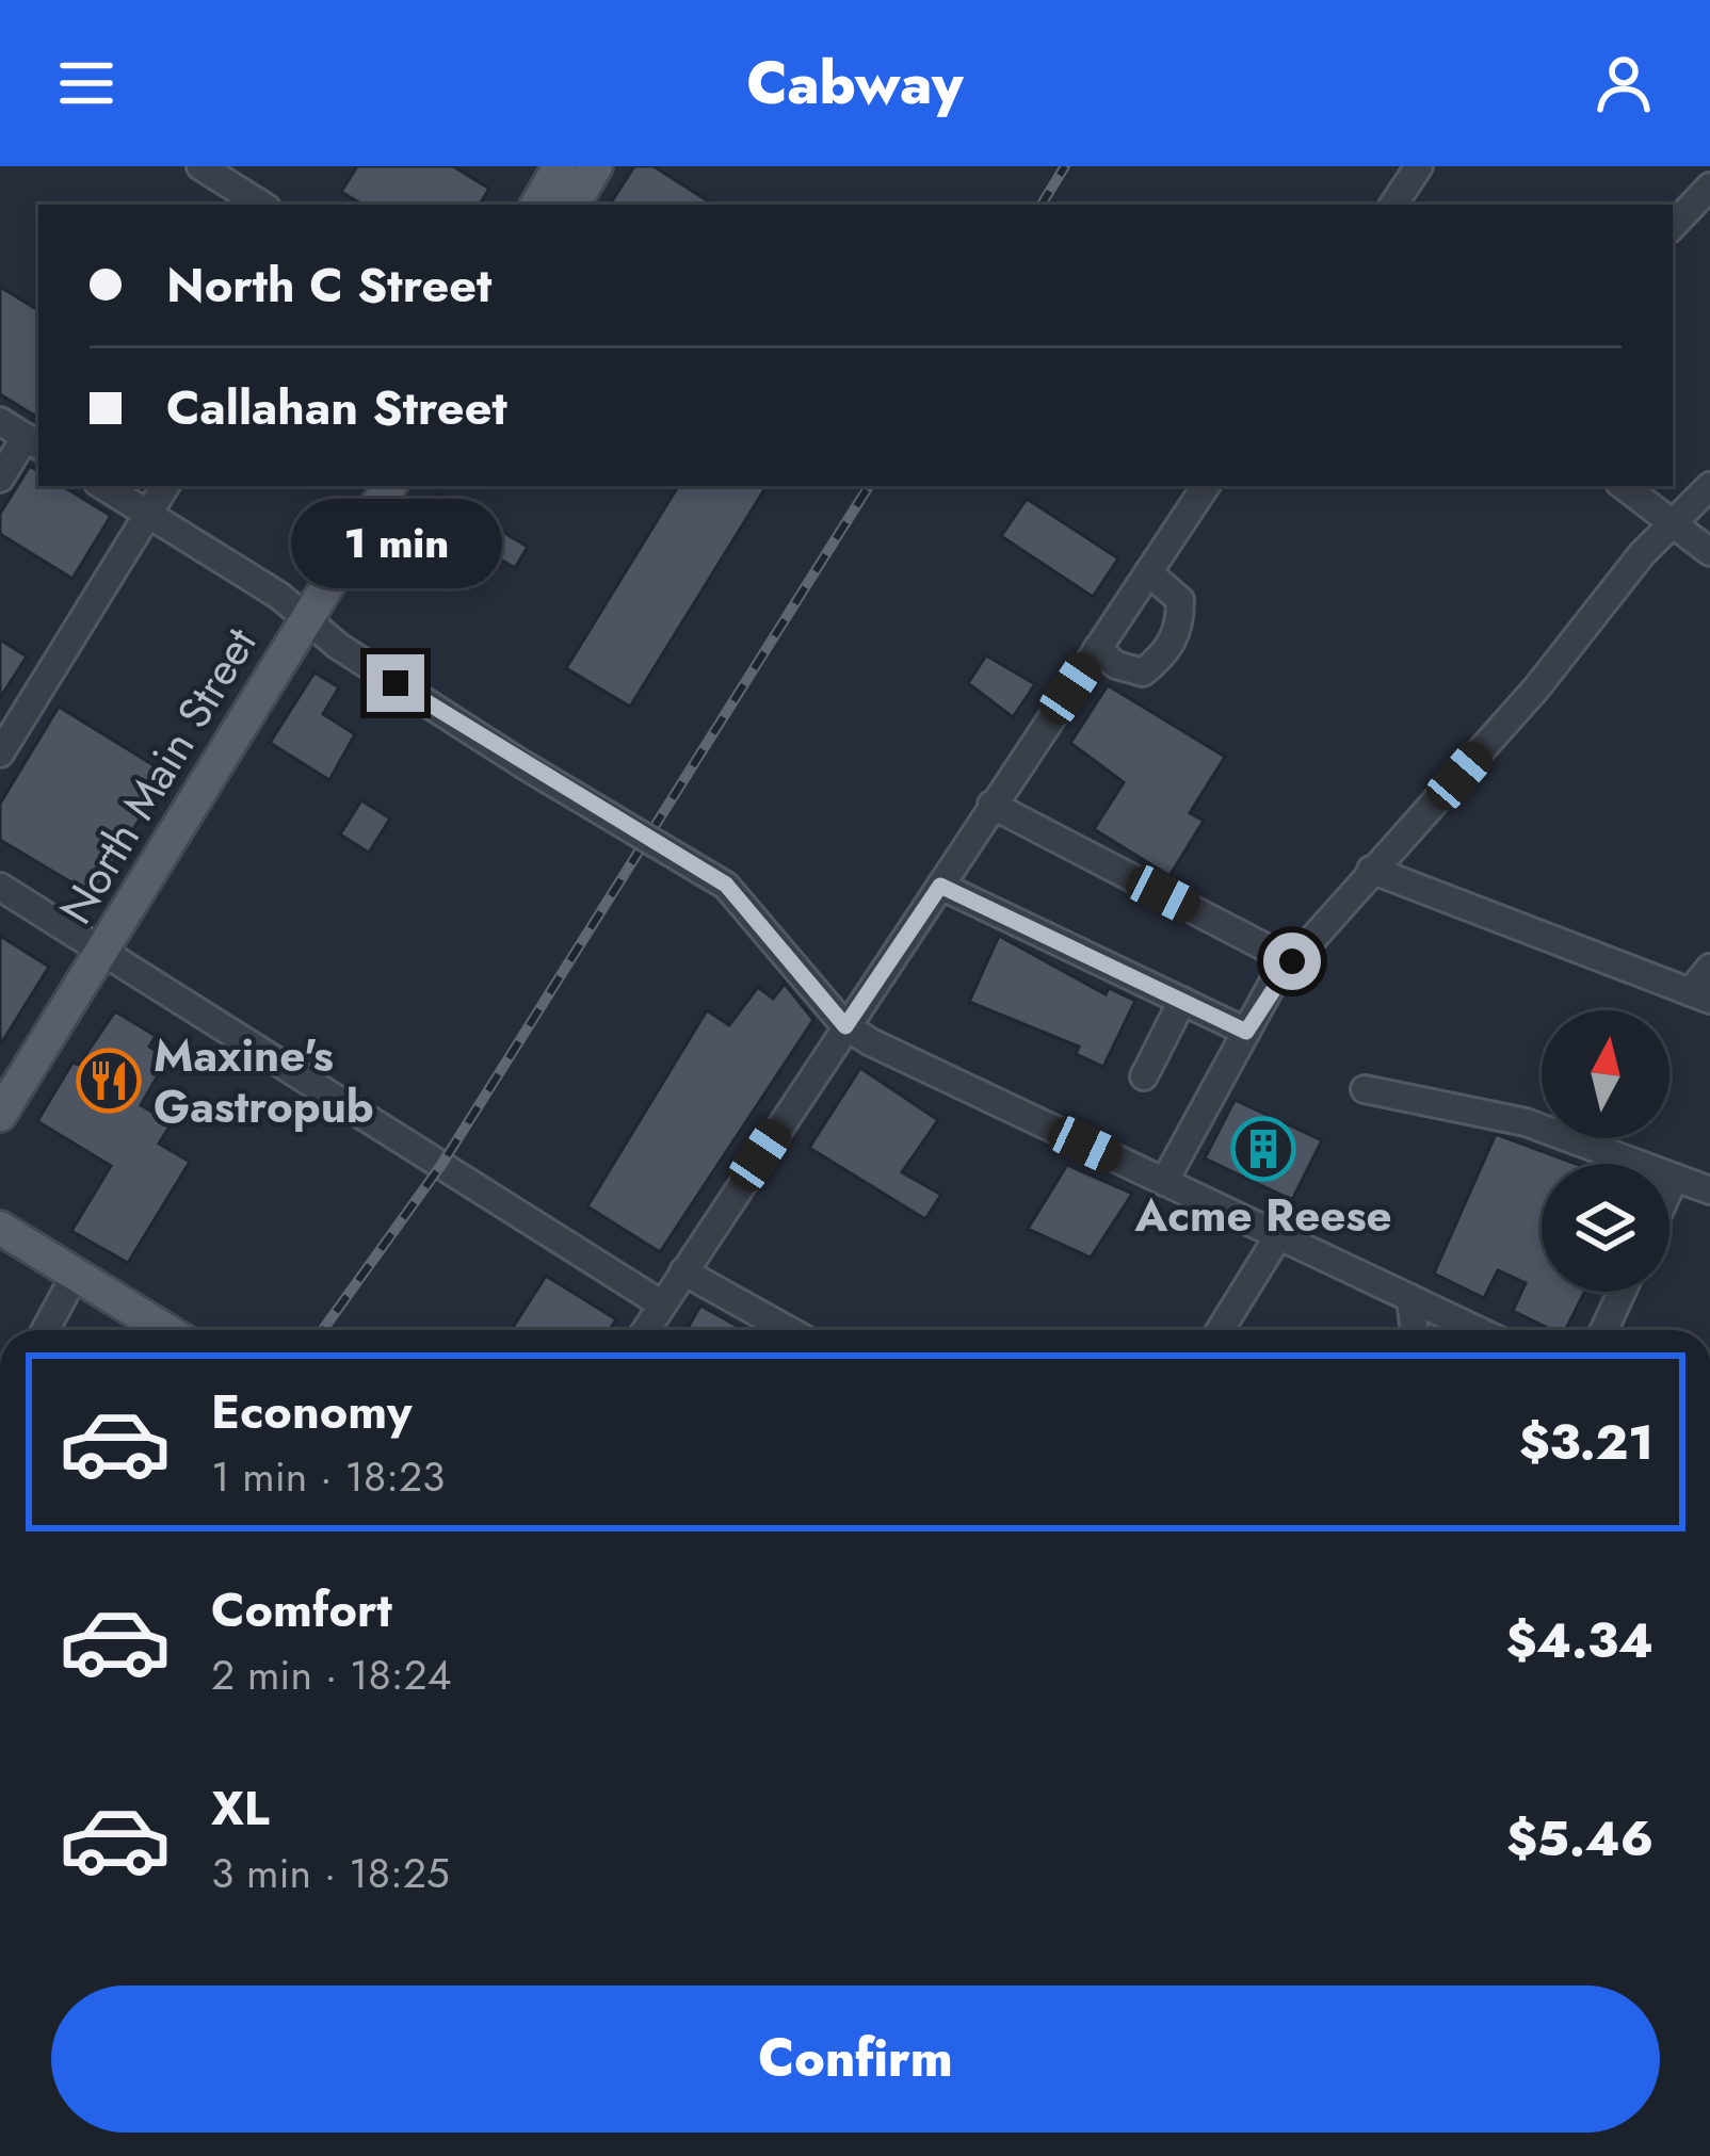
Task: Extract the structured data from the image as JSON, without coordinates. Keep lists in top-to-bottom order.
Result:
{
  "streets": {
    "main road": ["North Main Street"]
  },
  "places": {
    "restaurant": ["Maxine's Gastropub"],
    "building": ["Acme Reese"]
  },
  "north": "top",
  "page": {
    "header": "Cabway",
    "banner": ["North C Street", "Callahan Street"],
    "bubble": "1 min",
    "list": [
      {
        "name": "Economy",
        "note": "1 min · 18:23",
        "value": "$3.21"
      },
      {
        "name": "Comfort",
        "note": "2 min · 18:24",
        "value": "$4.34"
      },
      {
        "name": "XL",
        "note": "3 min · 18:25",
        "value": "$5.46"
      }
    ],
    "buttons": "Confirm"
  }
}
